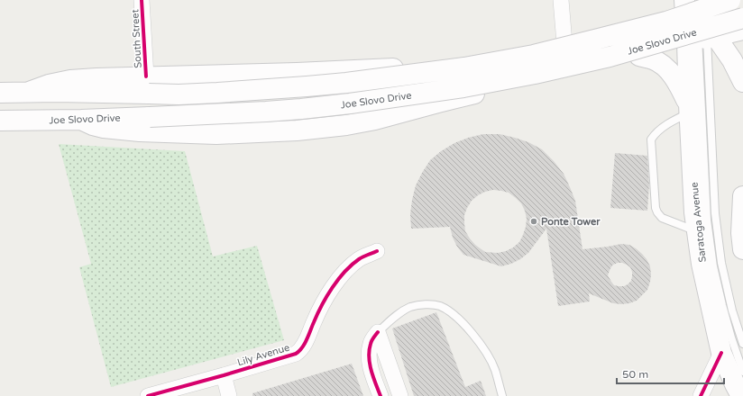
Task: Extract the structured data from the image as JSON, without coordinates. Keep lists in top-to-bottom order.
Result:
{
  "streets": {
    "main road": ["Joe Slovo Drive", "Saratoga Avenue"],
    "street": ["South Street", "Lily Avenue"]
  },
  "crossings": [
    ["South Street", "Joe Slovo Drive"]
  ],
  "places": ["Ponte Tower"],
  "scale_bar": "50 m"
}
